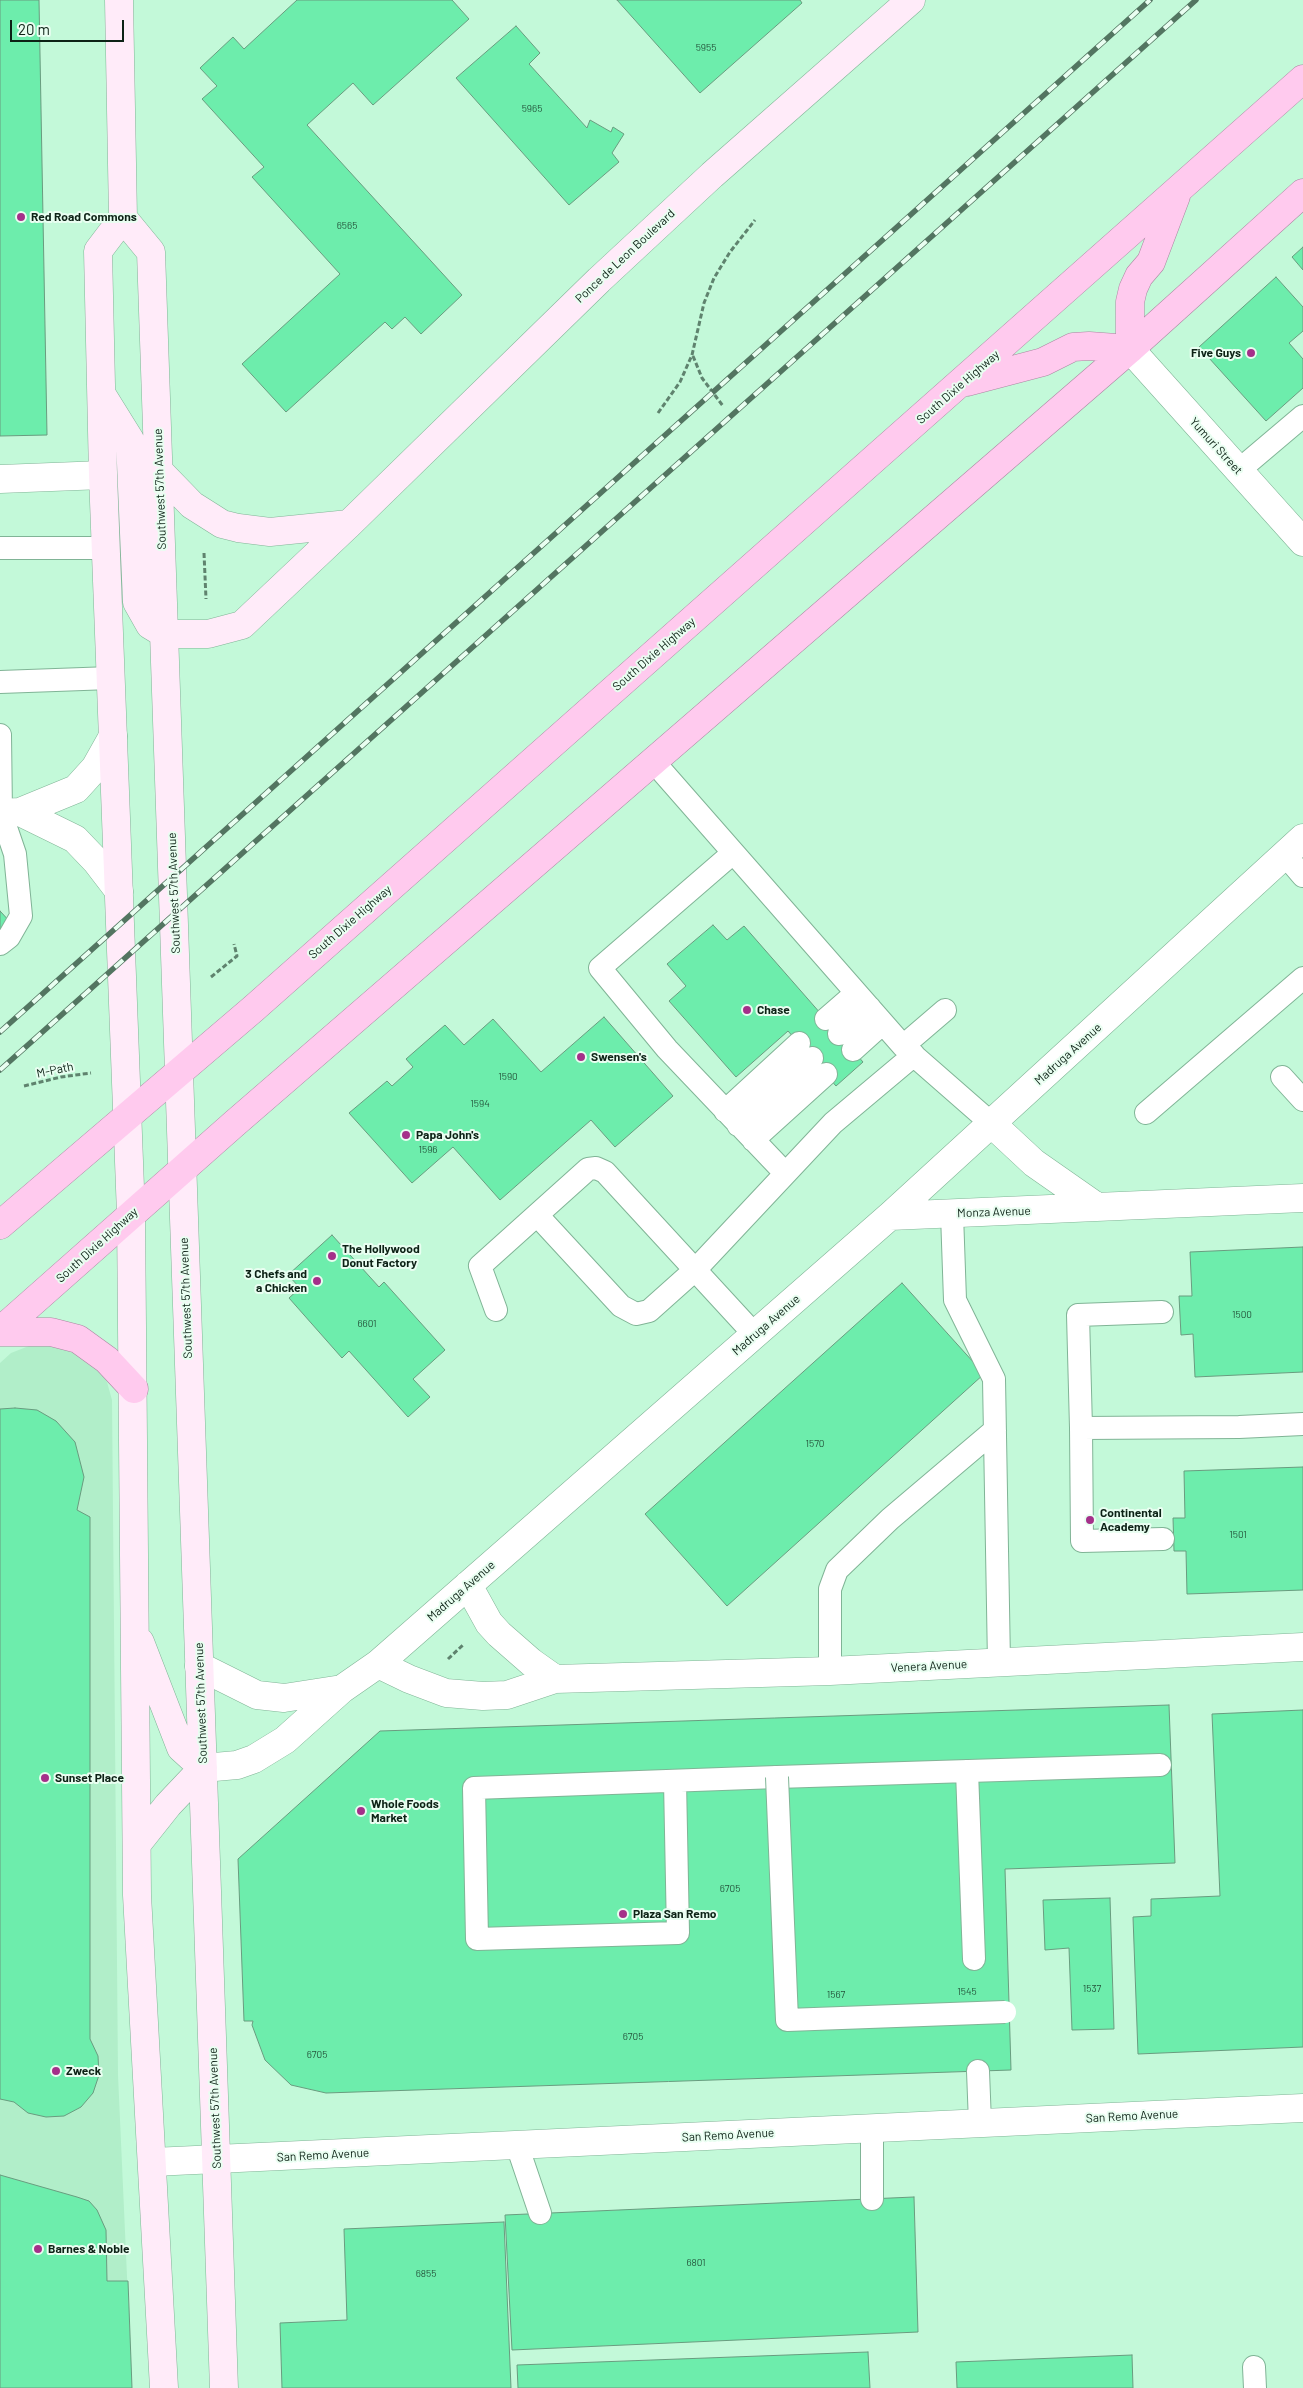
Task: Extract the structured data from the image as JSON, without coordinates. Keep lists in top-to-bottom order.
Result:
{
  "streets": {
    "highway": ["South Dixie Highway"],
    "main road": ["Ponce de Leon Boulevard", "Southwest 57th Avenue"],
    "street": [
      "Yumuri Street",
      "Madruga Avenue",
      "Monza Avenue",
      "Venera Avenue",
      "San Remo Avenue"
    ],
    "path": ["M-Path"]
  },
  "crossings": [
    ["Ponce de Leon Boulevard", "Southwest 57th Avenue"],
    ["South Dixie Highway", "Yumuri Street"],
    ["South Dixie Highway", "Southwest 57th Avenue"],
    ["Southwest 57th Avenue", "Madruga Avenue"],
    ["Southwest 57th Avenue", "San Remo Avenue"],
    ["Madruga Avenue", "Monza Avenue"],
    ["Madruga Avenue", "Venera Avenue"]
  ],
  "places": [
    "Red Road Commons",
    "Five Guys",
    "Chase",
    "Swensen's",
    "Papa John's",
    "The Hollywood Donut Factory",
    "3 Chefs and a Chicken",
    "Continental Academy",
    "Sunset Place",
    "Whole Foods Market",
    "Plaza San Remo",
    "Zweck",
    "Barnes & Noble"
  ],
  "house_numbers": [
    "5955",
    "5965",
    "6565",
    "1590",
    "1594",
    "1596",
    "1500",
    "6601",
    "1570",
    "1501",
    "6705",
    "1537",
    "1545",
    "1567",
    "6705",
    "6705",
    "6801",
    "6855"
  ],
  "scale_bar": "20 m"
}
